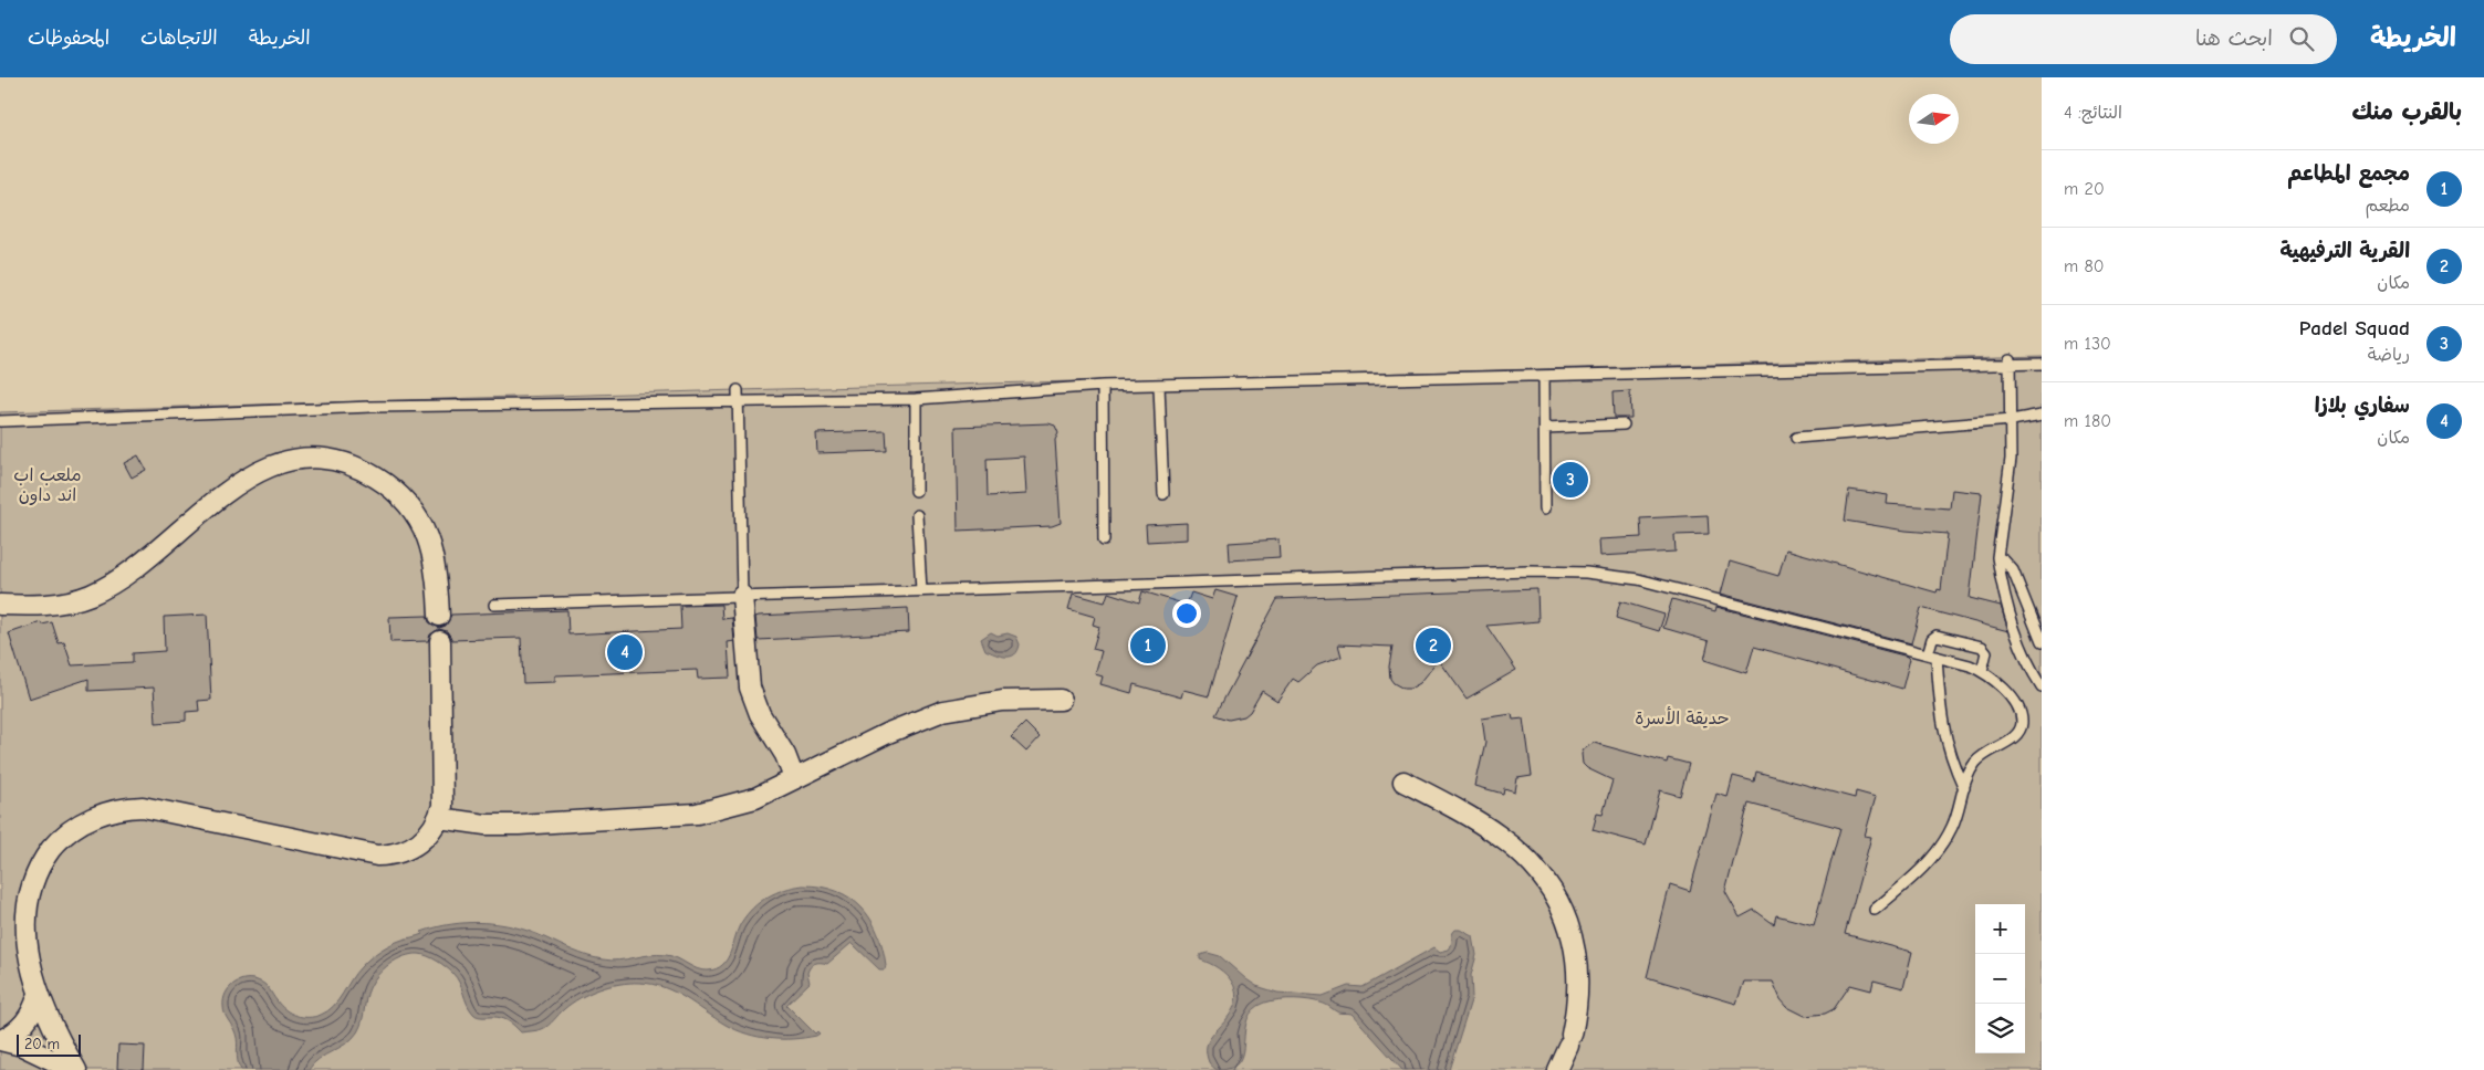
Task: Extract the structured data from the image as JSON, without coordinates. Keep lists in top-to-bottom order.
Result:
{
  "parks": ["ملعب اب اند داون", "حديقة الأسرة"],
  "scale_bar": "20 m",
  "north": "right",
  "page": {
    "header": "الخريطة",
    "search": "ابحث هنا",
    "nav": ["الخريطة", "الاتجاهات", "المحفوظات"],
    "heading": ["بالقرب منك", "النتائج: 4"],
    "list": [
      {
        "mark": "1",
        "name": "مجمع المطاعم",
        "note": "مطعم",
        "value": "20 m"
      },
      {
        "mark": "2",
        "name": "القرية الترفيهية",
        "note": "مكان",
        "value": "80 m"
      },
      {
        "mark": "3",
        "name": "Padel Squad",
        "note": "رياضة",
        "value": "130 m"
      },
      {
        "mark": "4",
        "name": "سفاري بلازا",
        "note": "مكان",
        "value": "180 m"
      }
    ],
    "pins": [
      "3",
      "1",
      "2",
      "4"
    ],
    "map_buttons": ["+", "−"],
    "scale": "20 m"
  }
}
